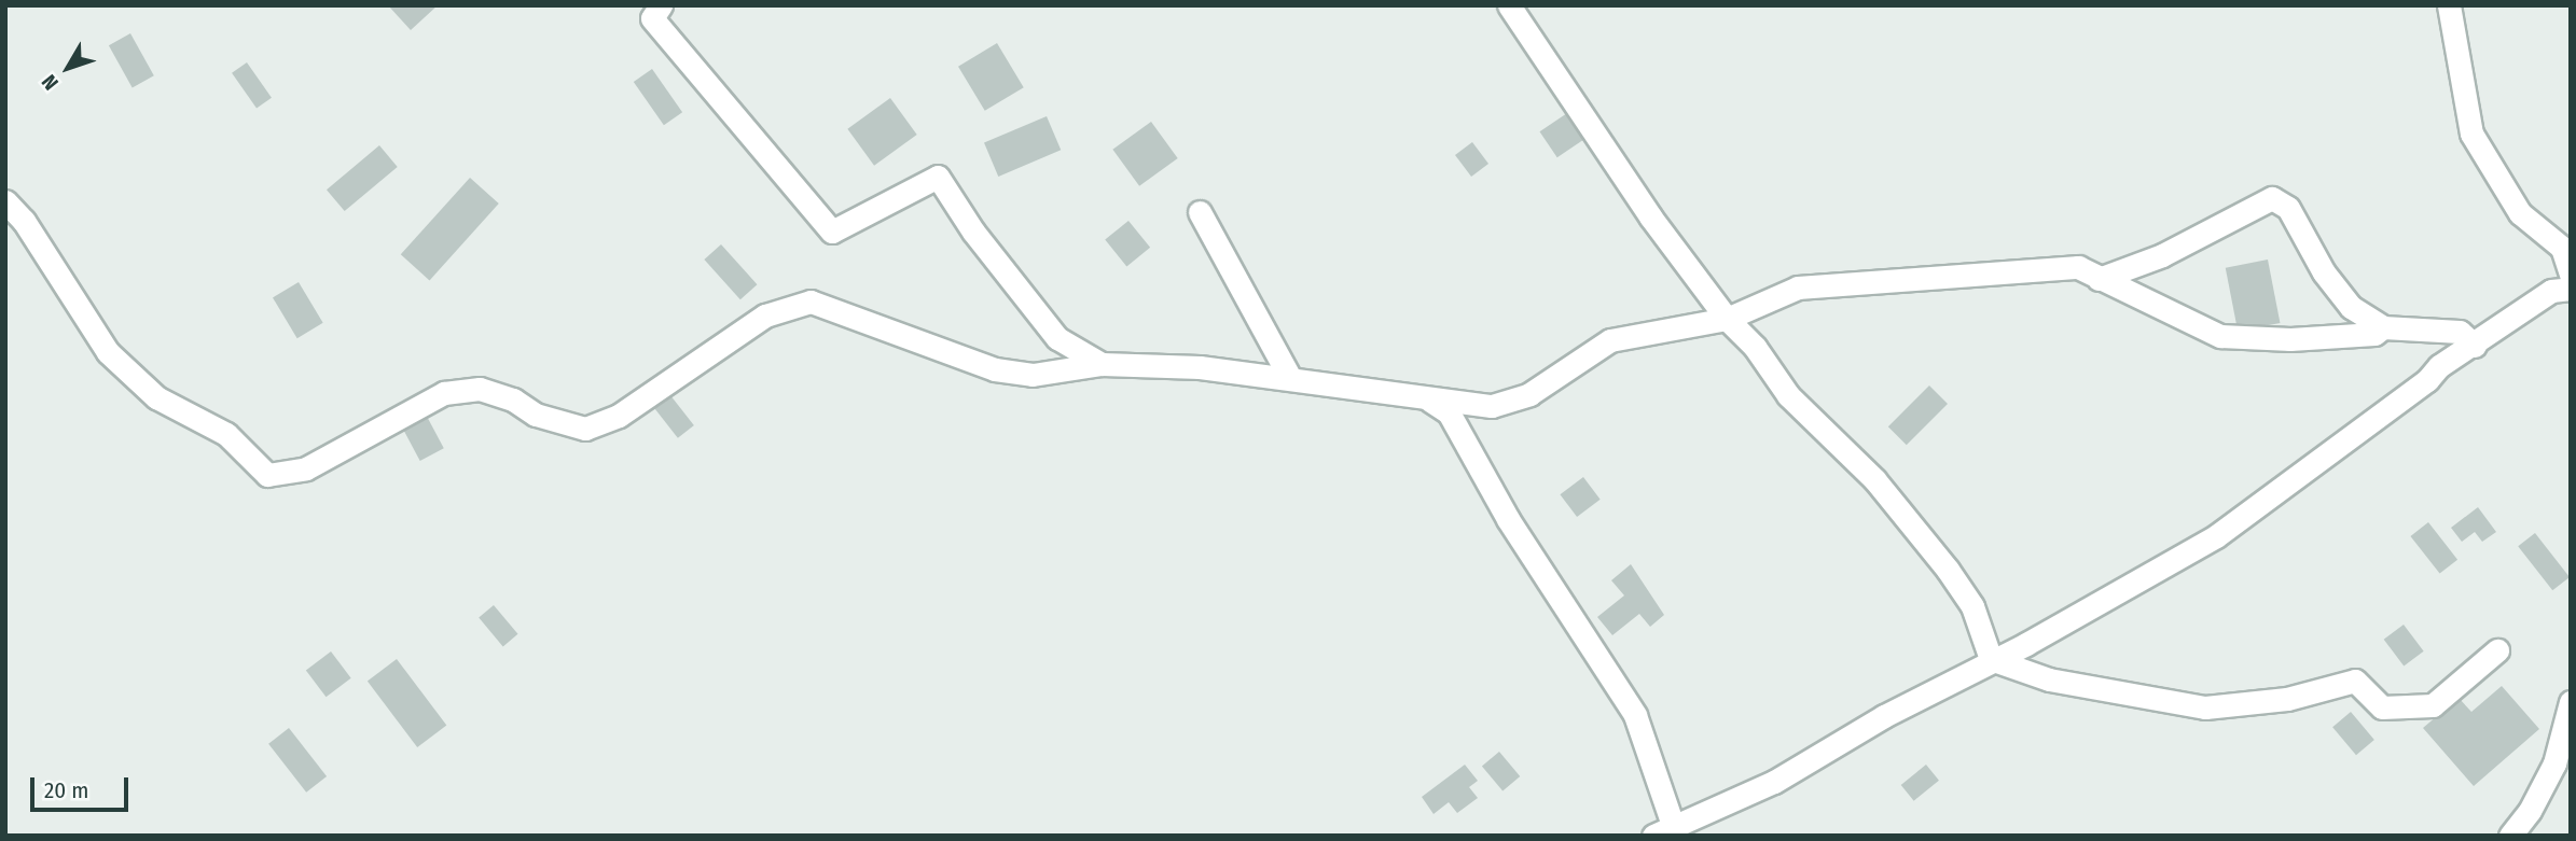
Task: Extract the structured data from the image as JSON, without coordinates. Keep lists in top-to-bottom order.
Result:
{
  "scale_bar": "20 m",
  "north": "bottom left"
}
